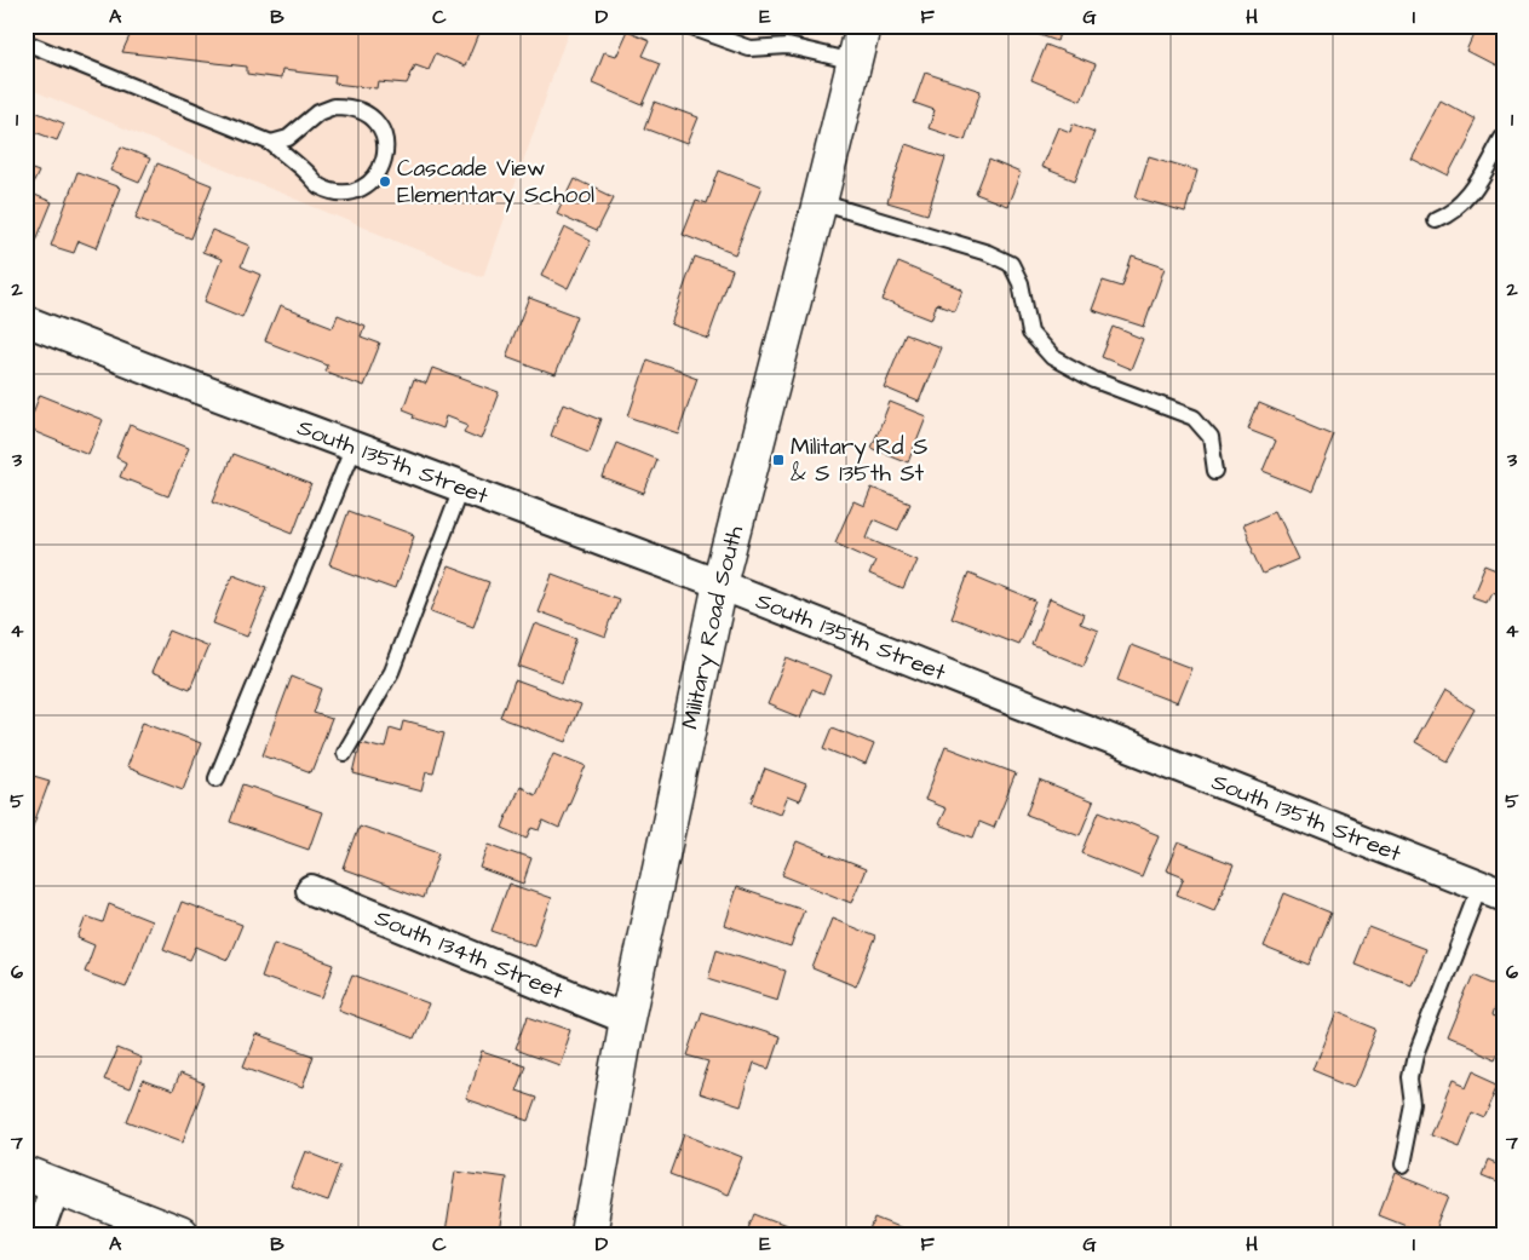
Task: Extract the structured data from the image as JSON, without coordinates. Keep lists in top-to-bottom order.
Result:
{
  "streets": {
    "street": ["South 135th Street", "Military Road South", "South 134th Street"]
  },
  "crossings": [
    ["South 135th Street", "Military Road South"],
    ["Military Road South", "South 134th Street"]
  ],
  "places": {
    "other": ["Cascade View Elementary School"],
    "transit": ["Military Rd S & S 135th St"]
  },
  "grid": {
    "columns": [
      "A",
      "B",
      "C",
      "D",
      "E",
      "F",
      "G",
      "H",
      "I"
    ],
    "rows": [
      "1",
      "2",
      "3",
      "4",
      "5",
      "6",
      "7"
    ]
  }
}
